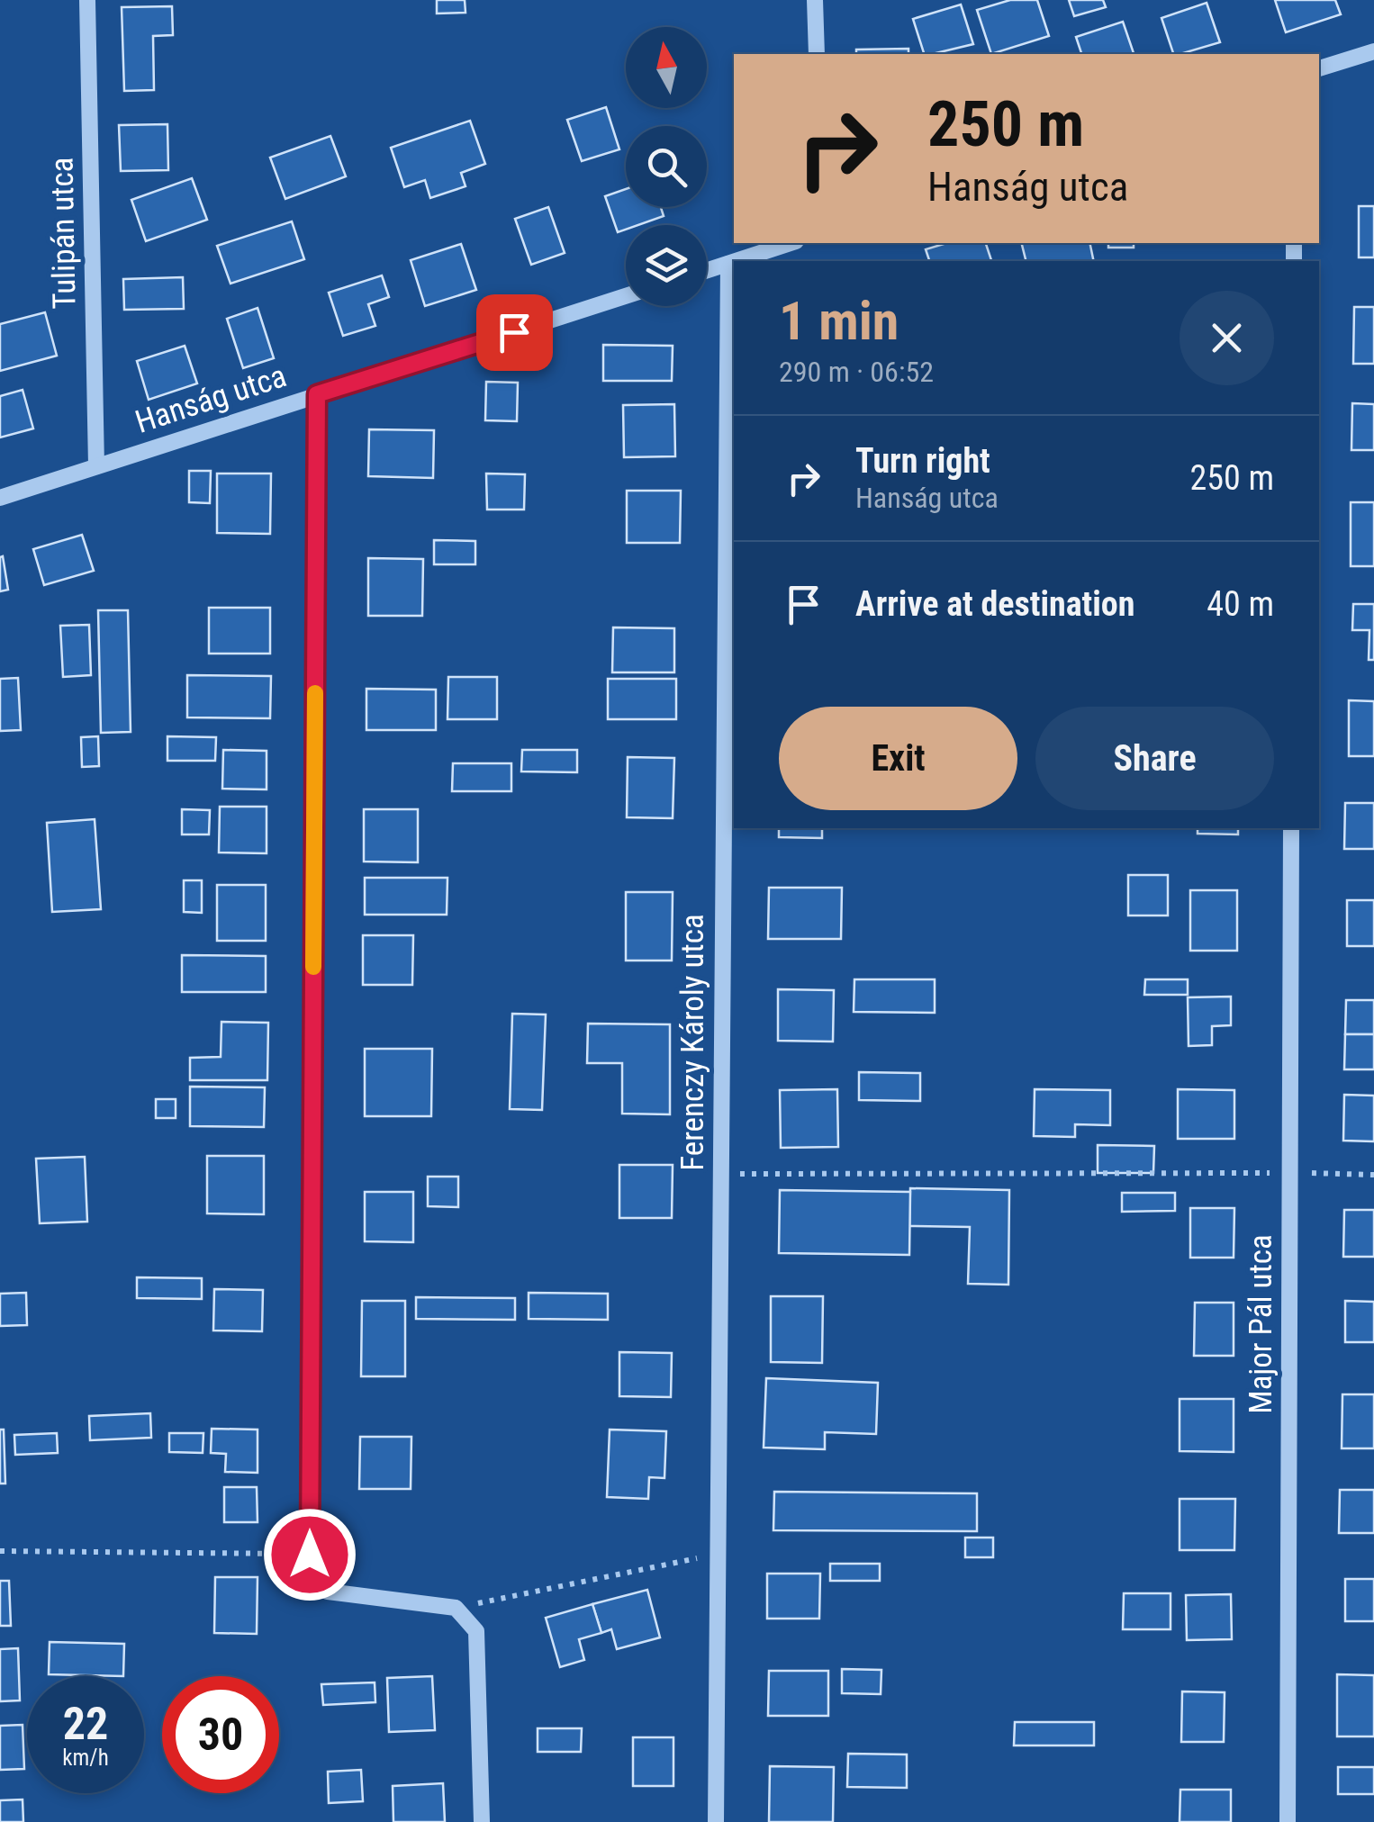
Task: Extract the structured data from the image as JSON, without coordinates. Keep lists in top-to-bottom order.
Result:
{
  "streets": {
    "street": [
      "Tulipán utca",
      "Hanság utca",
      "Ferenczy Károly utca",
      "Major Pál utca"
    ]
  },
  "crossings": [
    ["Tulipán utca", "Hanság utca"]
  ],
  "north": "top",
  "page": {
    "turn": ["250 m", "Hanság utca"],
    "heading": ["1 min", "290 m · 06:52"],
    "list": [
      {
        "name": "Turn right",
        "note": "Hanság utca",
        "value": "250 m"
      },
      {
        "name": "Arrive at destination",
        "value": "40 m"
      }
    ],
    "buttons": ["Exit", "Share"],
    "speed": "22 km/h",
    "limit": "30"
  }
}
